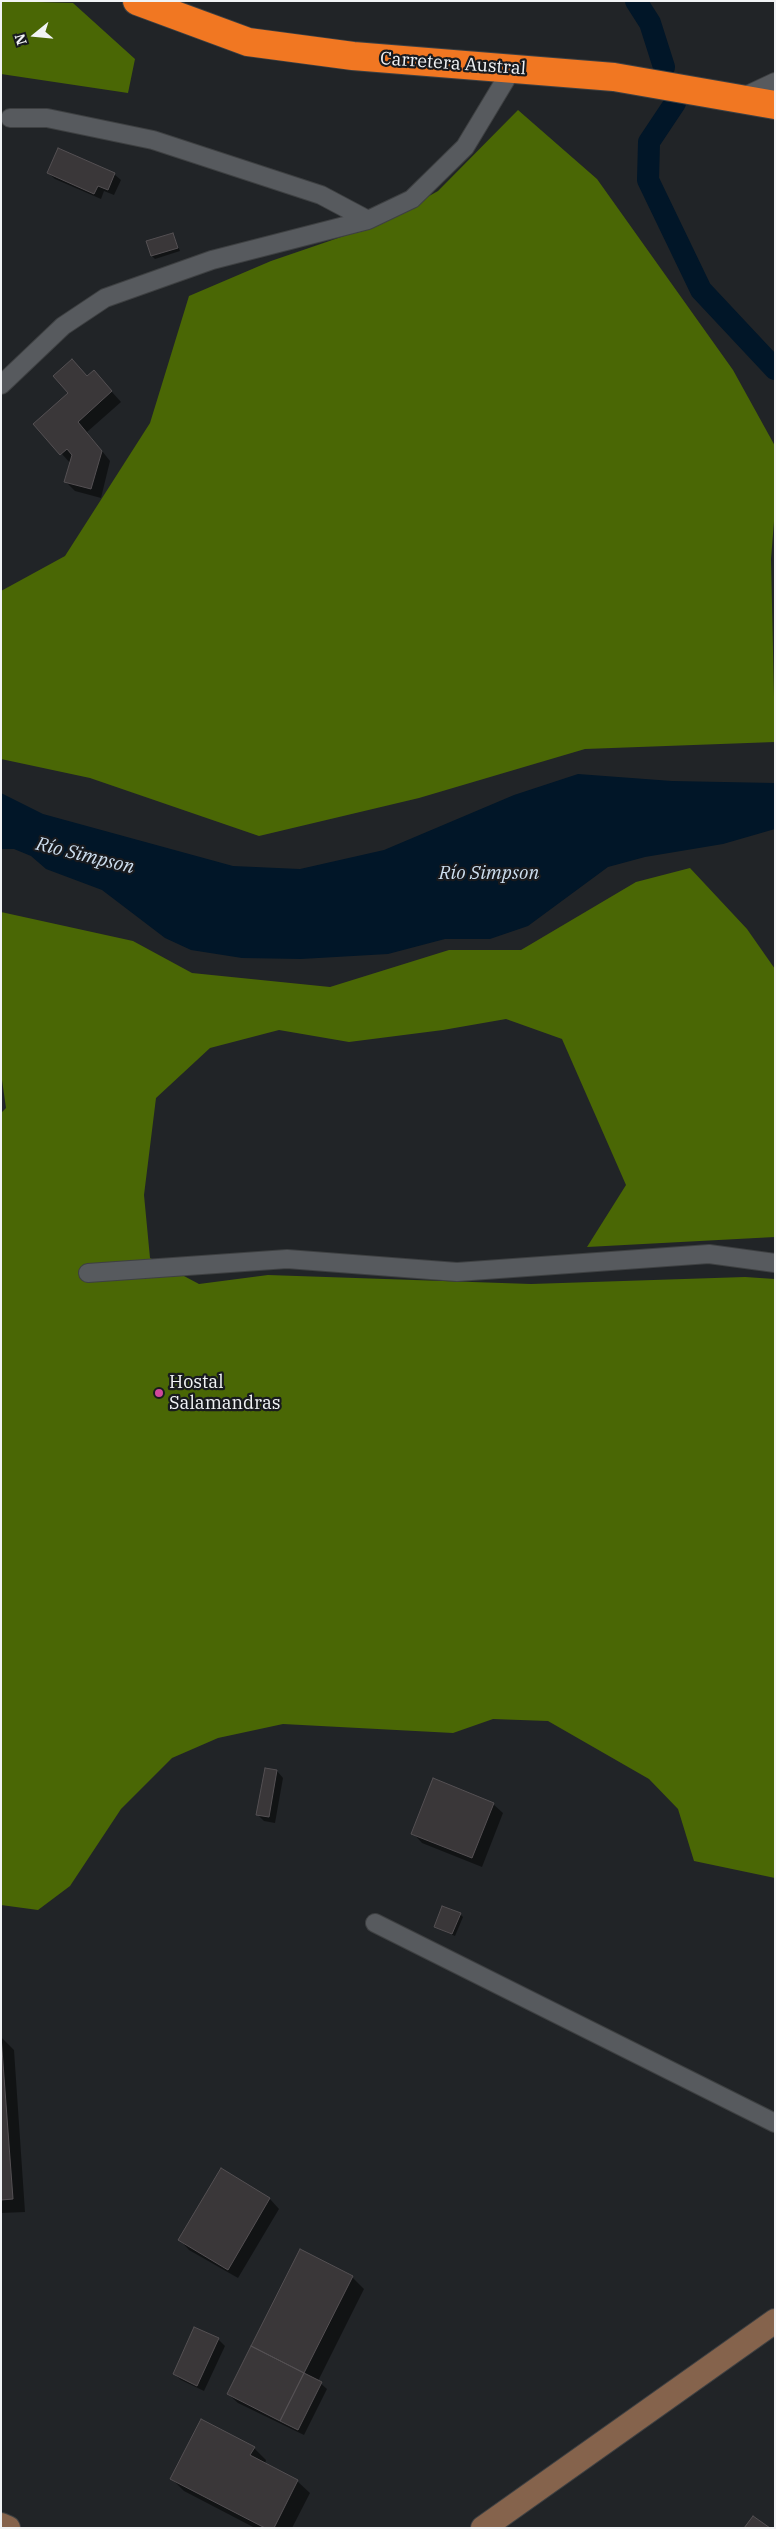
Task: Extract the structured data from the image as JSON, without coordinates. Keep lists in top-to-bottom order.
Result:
{
  "streets": {
    "highway": ["Carretera Austral"]
  },
  "water": ["Río Simpson"],
  "places": ["Hostal Salamandras"],
  "north": "left"
}
